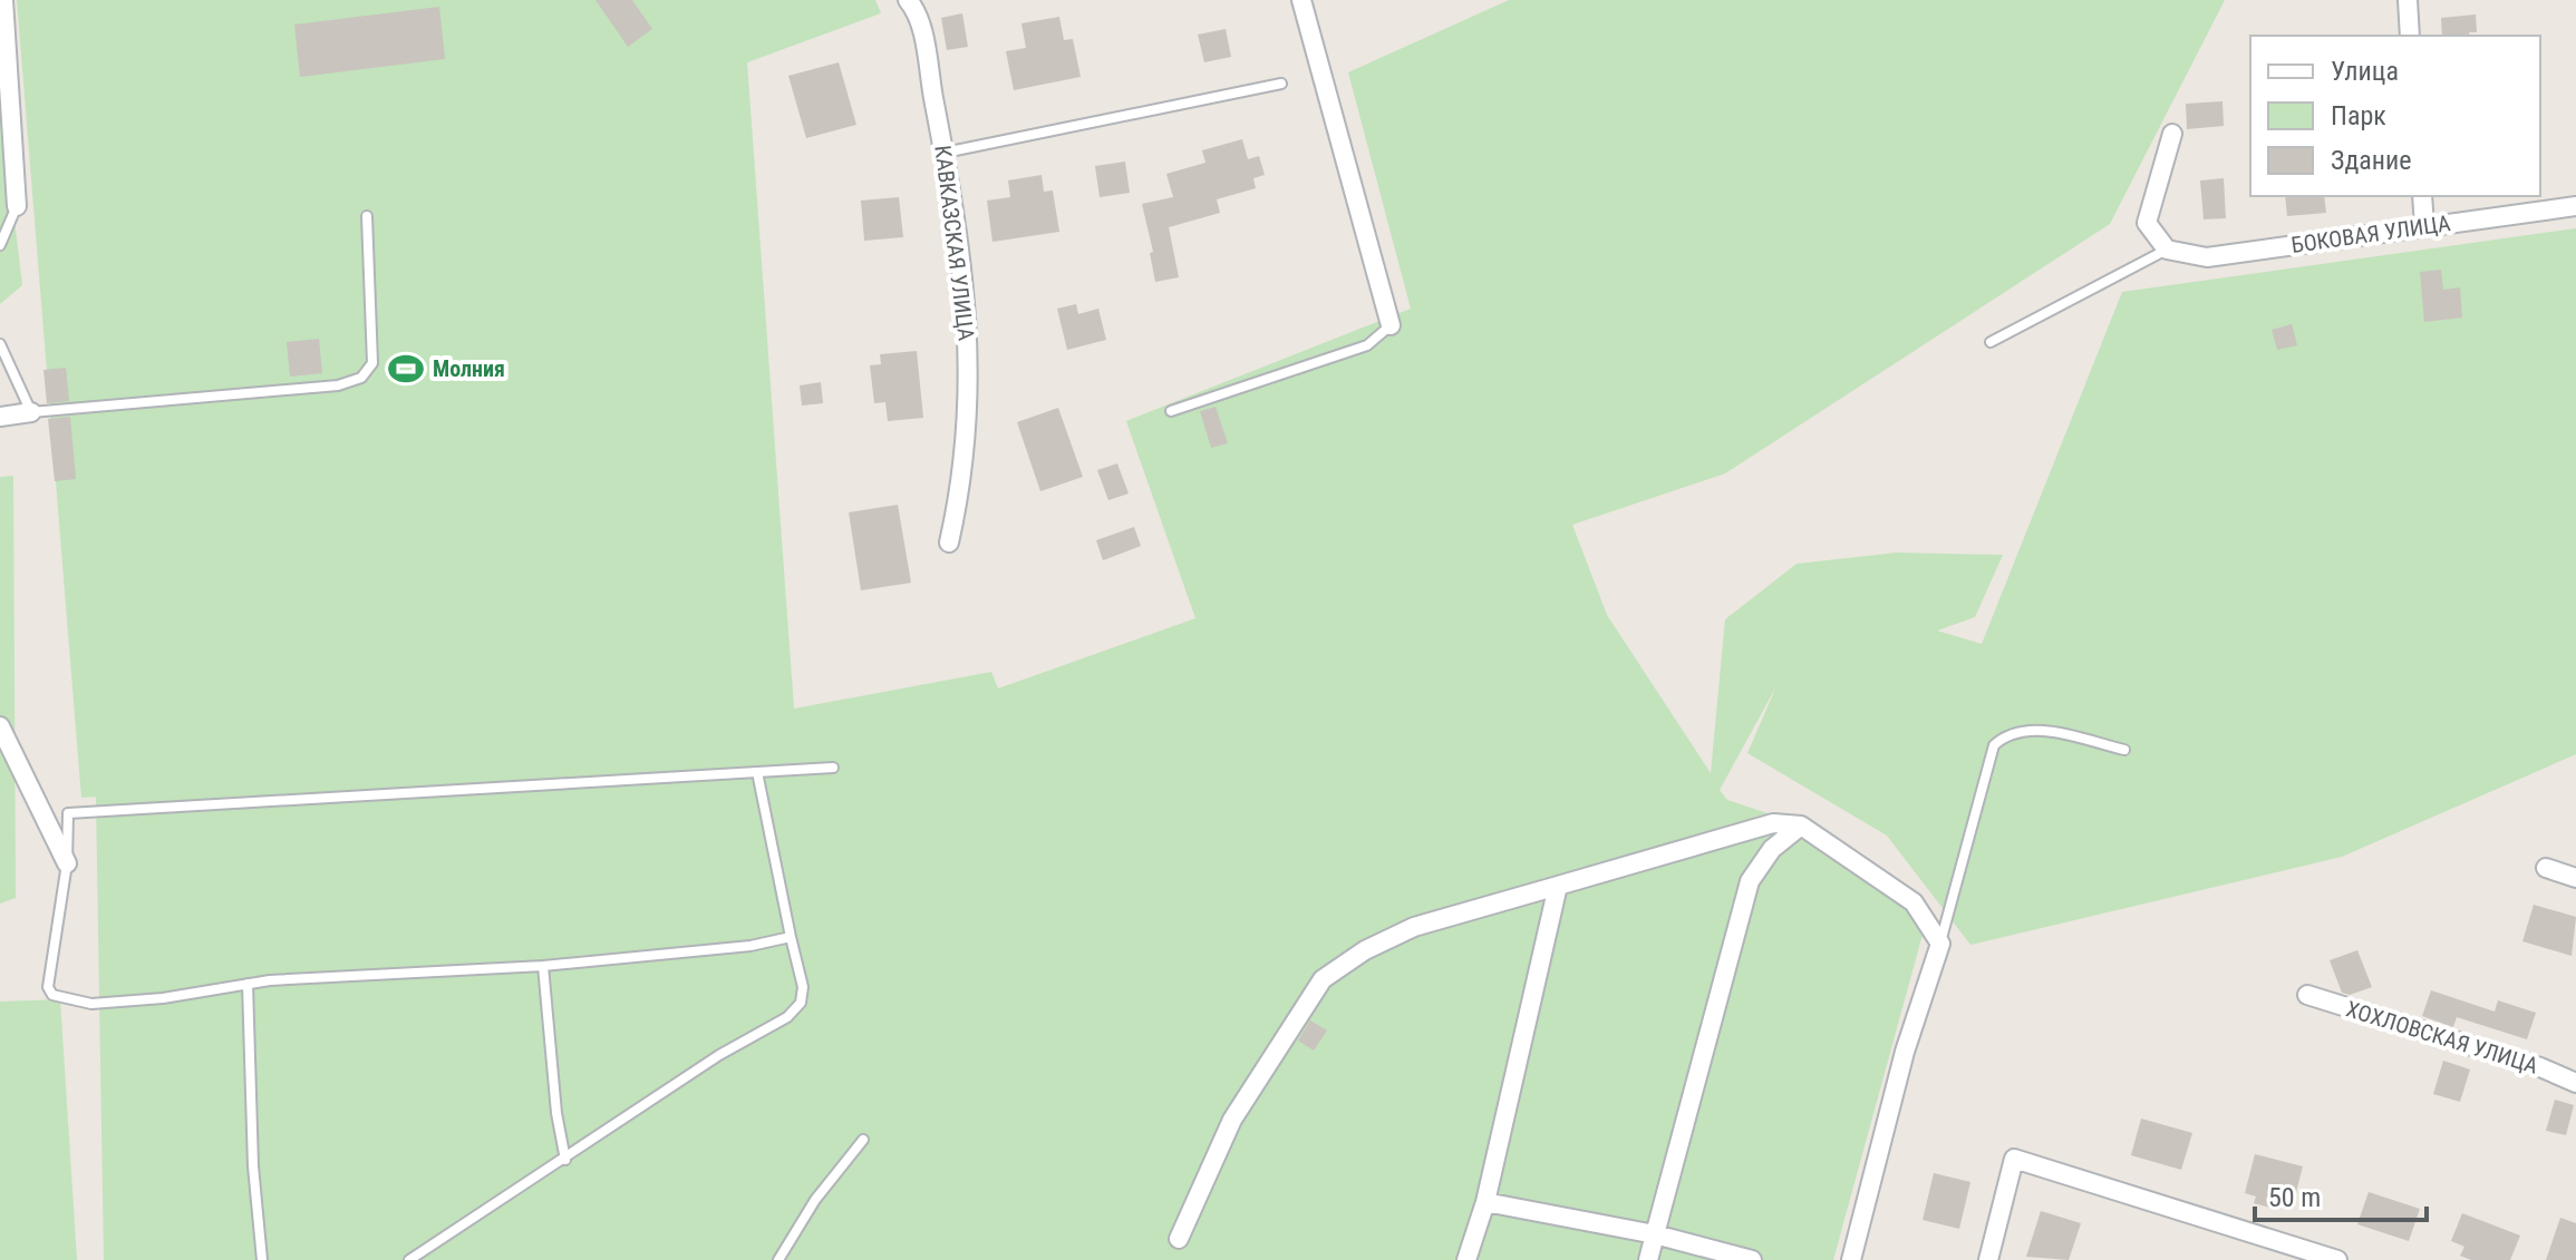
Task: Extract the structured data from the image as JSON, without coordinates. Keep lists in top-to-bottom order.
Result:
{
  "streets": {
    "street": ["БОКОВАЯ УЛИЦА", "КАВКАЗСКАЯ УЛИЦА", "ХОХЛОВСКАЯ УЛИЦА"]
  },
  "places": {
    "sports": ["Молния"]
  },
  "legend": ["Улица", "Парк", "Здание"],
  "scale_bar": "50 m"
}
